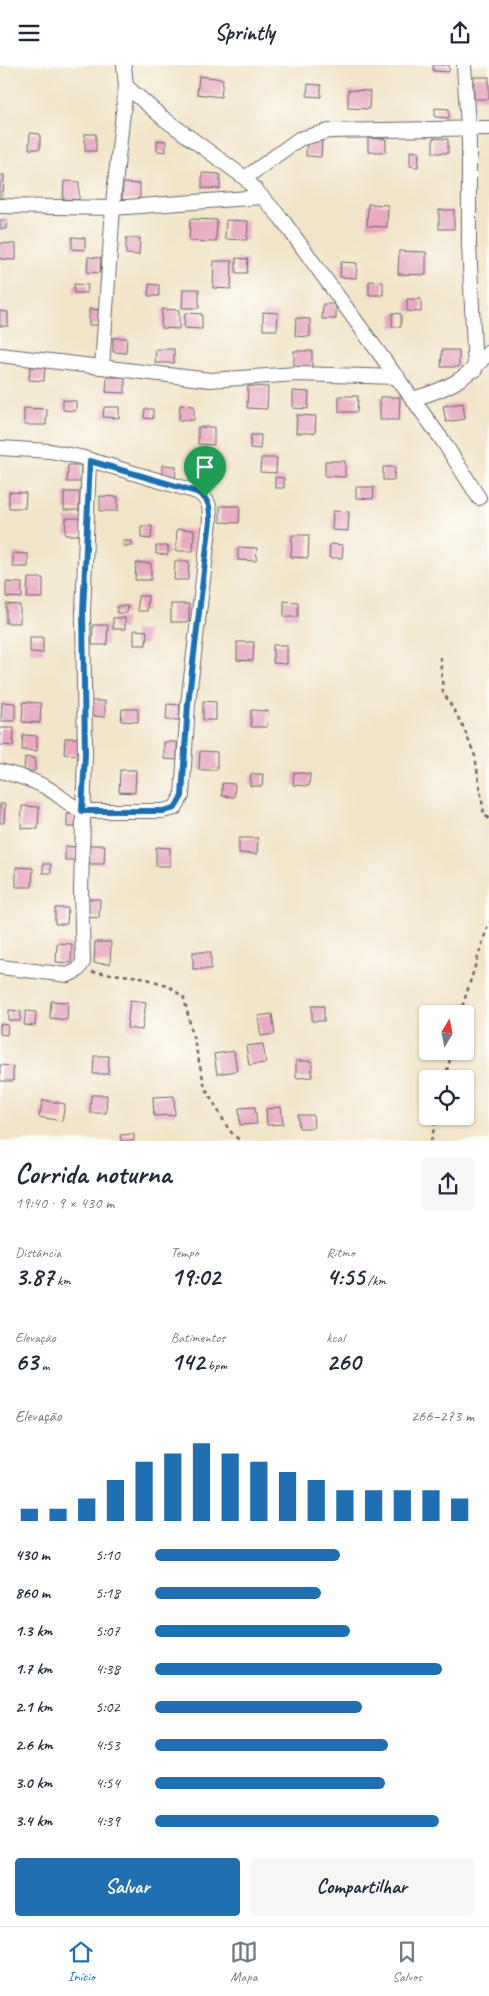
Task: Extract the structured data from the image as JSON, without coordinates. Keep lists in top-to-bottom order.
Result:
{
  "north": "top",
  "page": {
    "header": "Sprintly",
    "heading": ["Corrida noturna", "19:40 · 9 × 430 m"],
    "stats": [
      ["Distância", "3.87 km"],
      ["Tempo", "19:02"],
      ["Ritmo", "4:55 /km"],
      ["Elevação", "63 m"],
      ["Batimentos", "142 bpm"],
      ["kcal", "260"]
    ],
    "chart": ["Elevação", "266–273 m"],
    "list": [
      {
        "name": "430 m",
        "note": "5:10"
      },
      {
        "name": "860 m",
        "note": "5:18"
      },
      {
        "name": "1.3 km",
        "note": "5:07"
      },
      {
        "name": "1.7 km",
        "note": "4:38"
      },
      {
        "name": "2.1 km",
        "note": "5:02"
      },
      {
        "name": "2.6 km",
        "note": "4:53"
      },
      {
        "name": "3.0 km",
        "note": "4:54"
      },
      {
        "name": "3.4 km",
        "note": "4:39"
      }
    ],
    "buttons": ["Salvar", "Compartilhar"],
    "tabs": ["Início", "Mapa", "Salvos"]
  }
}
